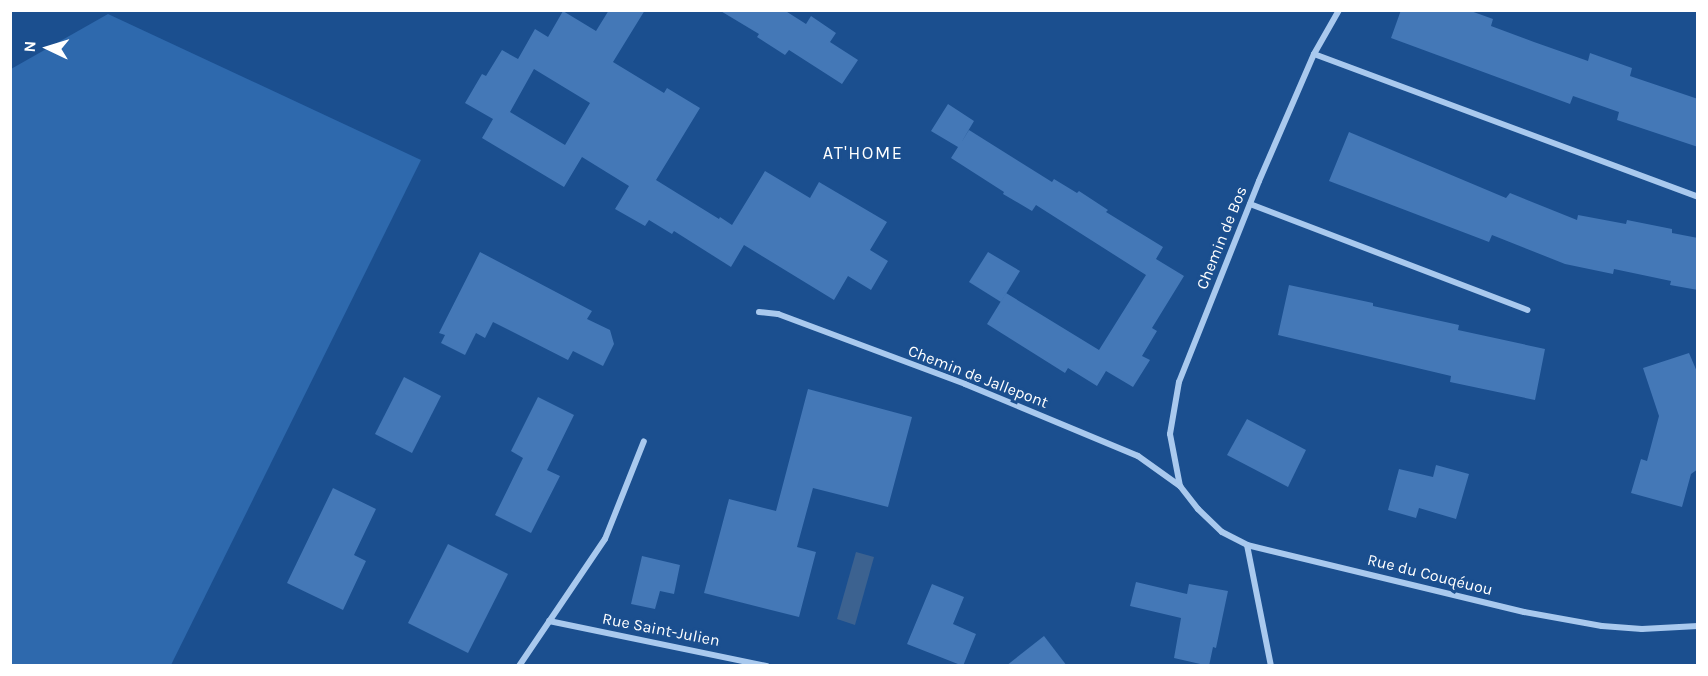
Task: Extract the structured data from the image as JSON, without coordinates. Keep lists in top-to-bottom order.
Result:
{
  "streets": {
    "street": [
      "Chemin de Bos",
      "Chemin de Jallepont",
      "Rue du Couqéuou",
      "Rue Saint-Julien"
    ]
  },
  "crossings": [
    ["Chemin de Bos", "Chemin de Jallepont"],
    ["Chemin de Bos", "Rue du Couqéuou"],
    ["Chemin de Jallepont", "Rue du Couqéuou"]
  ],
  "districts": ["AT'HOME"],
  "north": "left"
}
